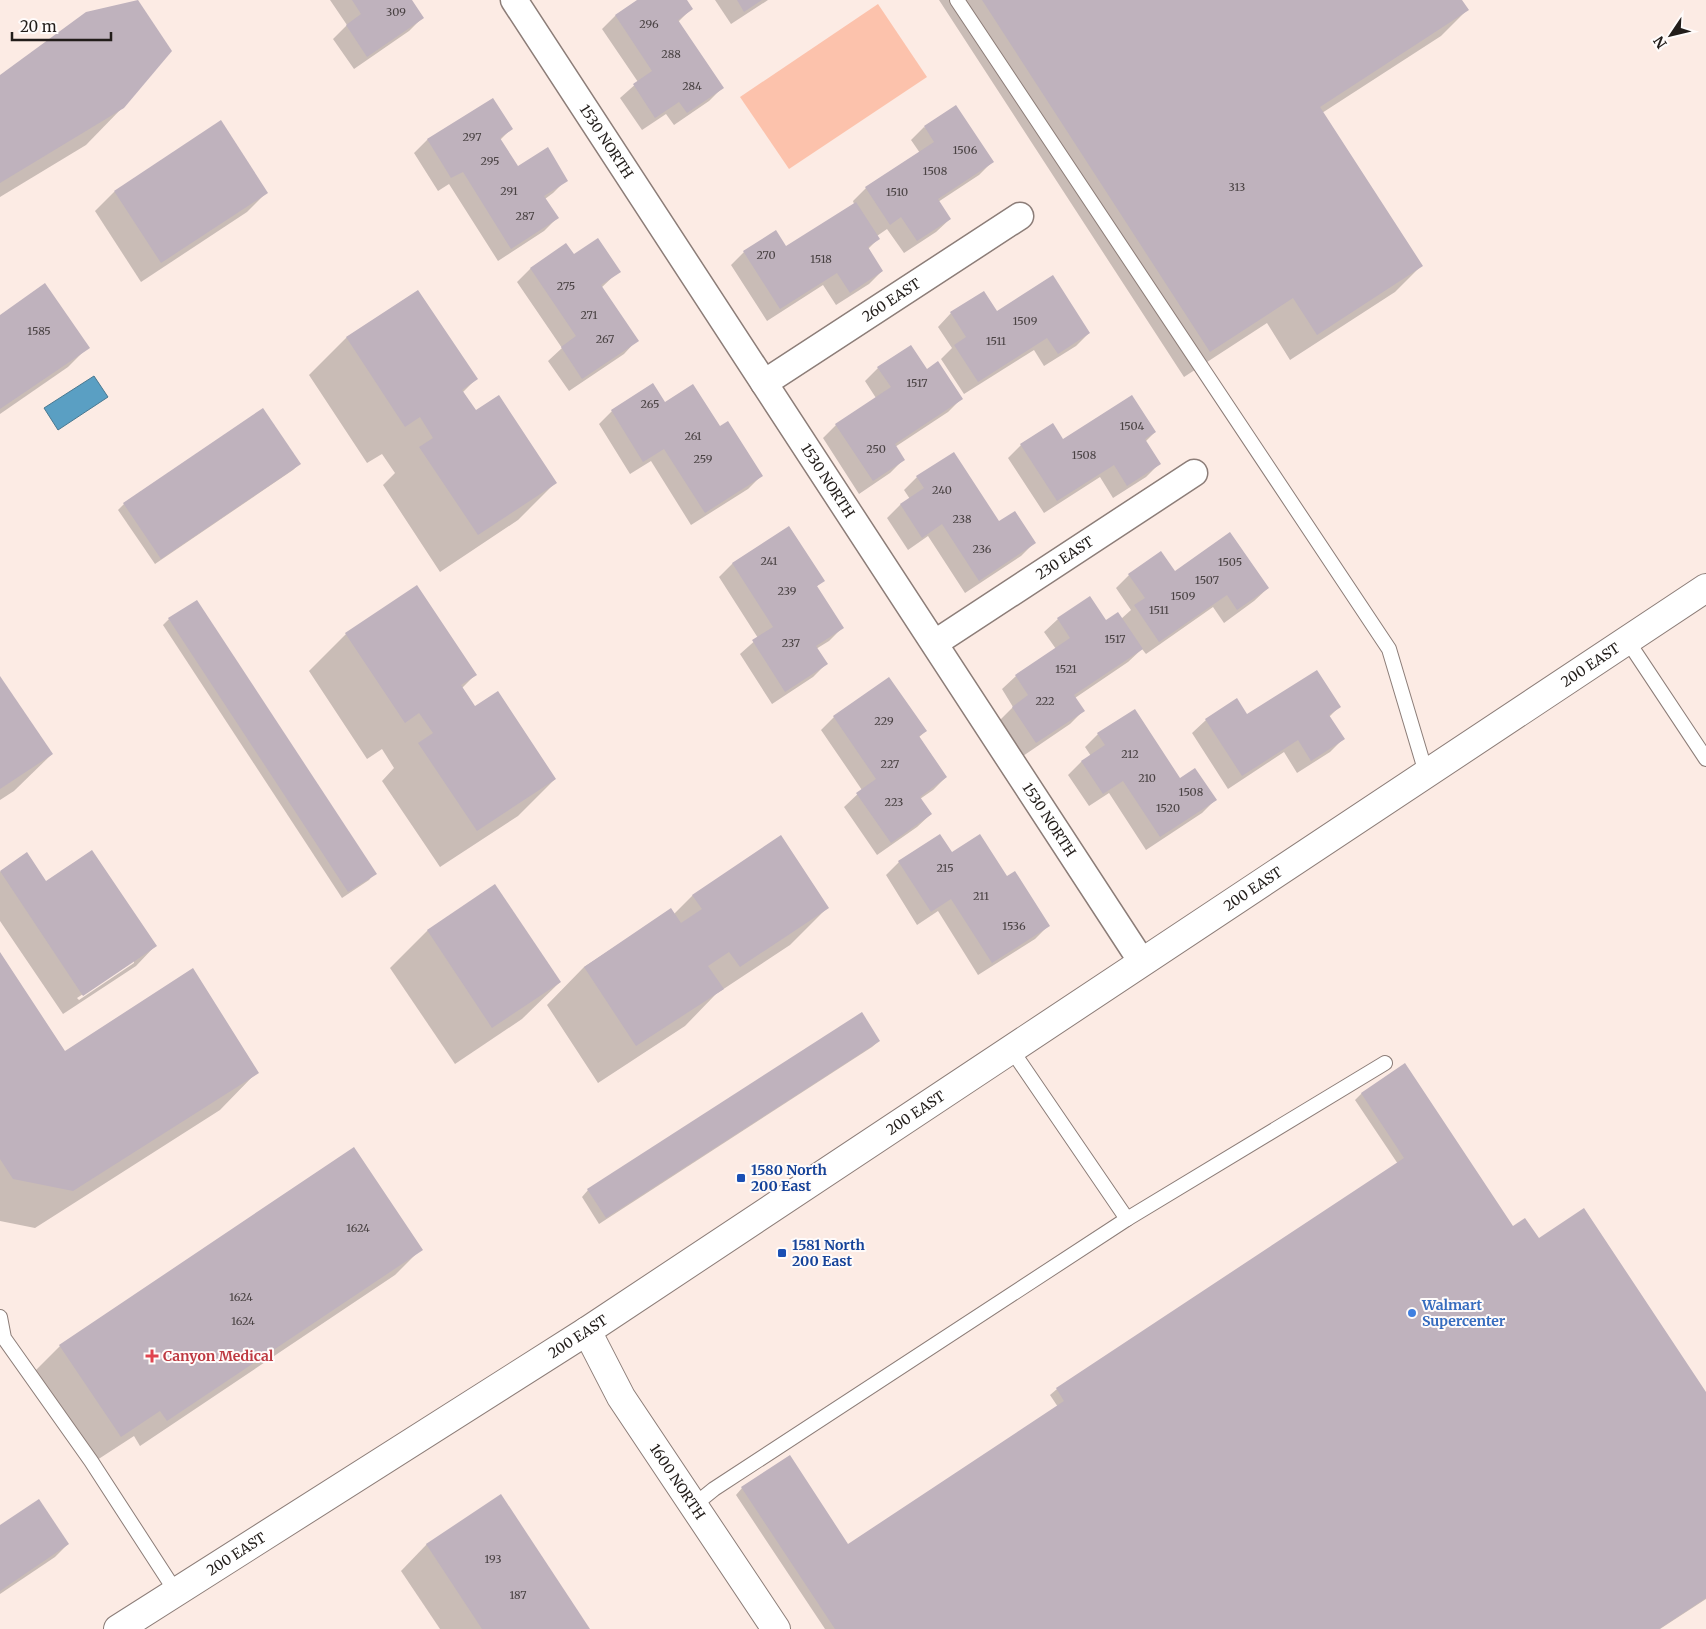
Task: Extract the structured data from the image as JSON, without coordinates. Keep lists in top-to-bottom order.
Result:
{
  "streets": {
    "main road": ["200 EAST", "1600 NORTH"],
    "street": ["1530 NORTH", "260 EAST", "230 EAST"]
  },
  "crossings": [
    ["1530 NORTH", "260 EAST"],
    ["1530 NORTH", "230 EAST"],
    ["1530 NORTH", "200 EAST"],
    ["200 EAST", "1600 NORTH"]
  ],
  "places": {
    "transit": ["1580 North 200 East", "1581 North 200 East"],
    "other": ["Walmart Supercenter"],
    "health": ["Canyon Medical"]
  },
  "house_numbers": [
    "309",
    "296",
    "288",
    "284",
    "297",
    "1506",
    "295",
    "1508",
    "313",
    "291",
    "1510",
    "287",
    "270",
    "1518",
    "275",
    "271",
    "1509",
    "1585",
    "267",
    "1511",
    "1517",
    "265",
    "1504",
    "261",
    "250",
    "1508",
    "259",
    "240",
    "238",
    "236",
    "241",
    "1505",
    "1507",
    "239",
    "1509",
    "1511",
    "1517",
    "237",
    "1521",
    "222",
    "229",
    "212",
    "227",
    "210",
    "1508",
    "223",
    "1520",
    "215",
    "211",
    "1536",
    "1624",
    "1624",
    "1624",
    "193",
    "187"
  ],
  "scale_bar": "20 m",
  "north": "bottom left"
}
